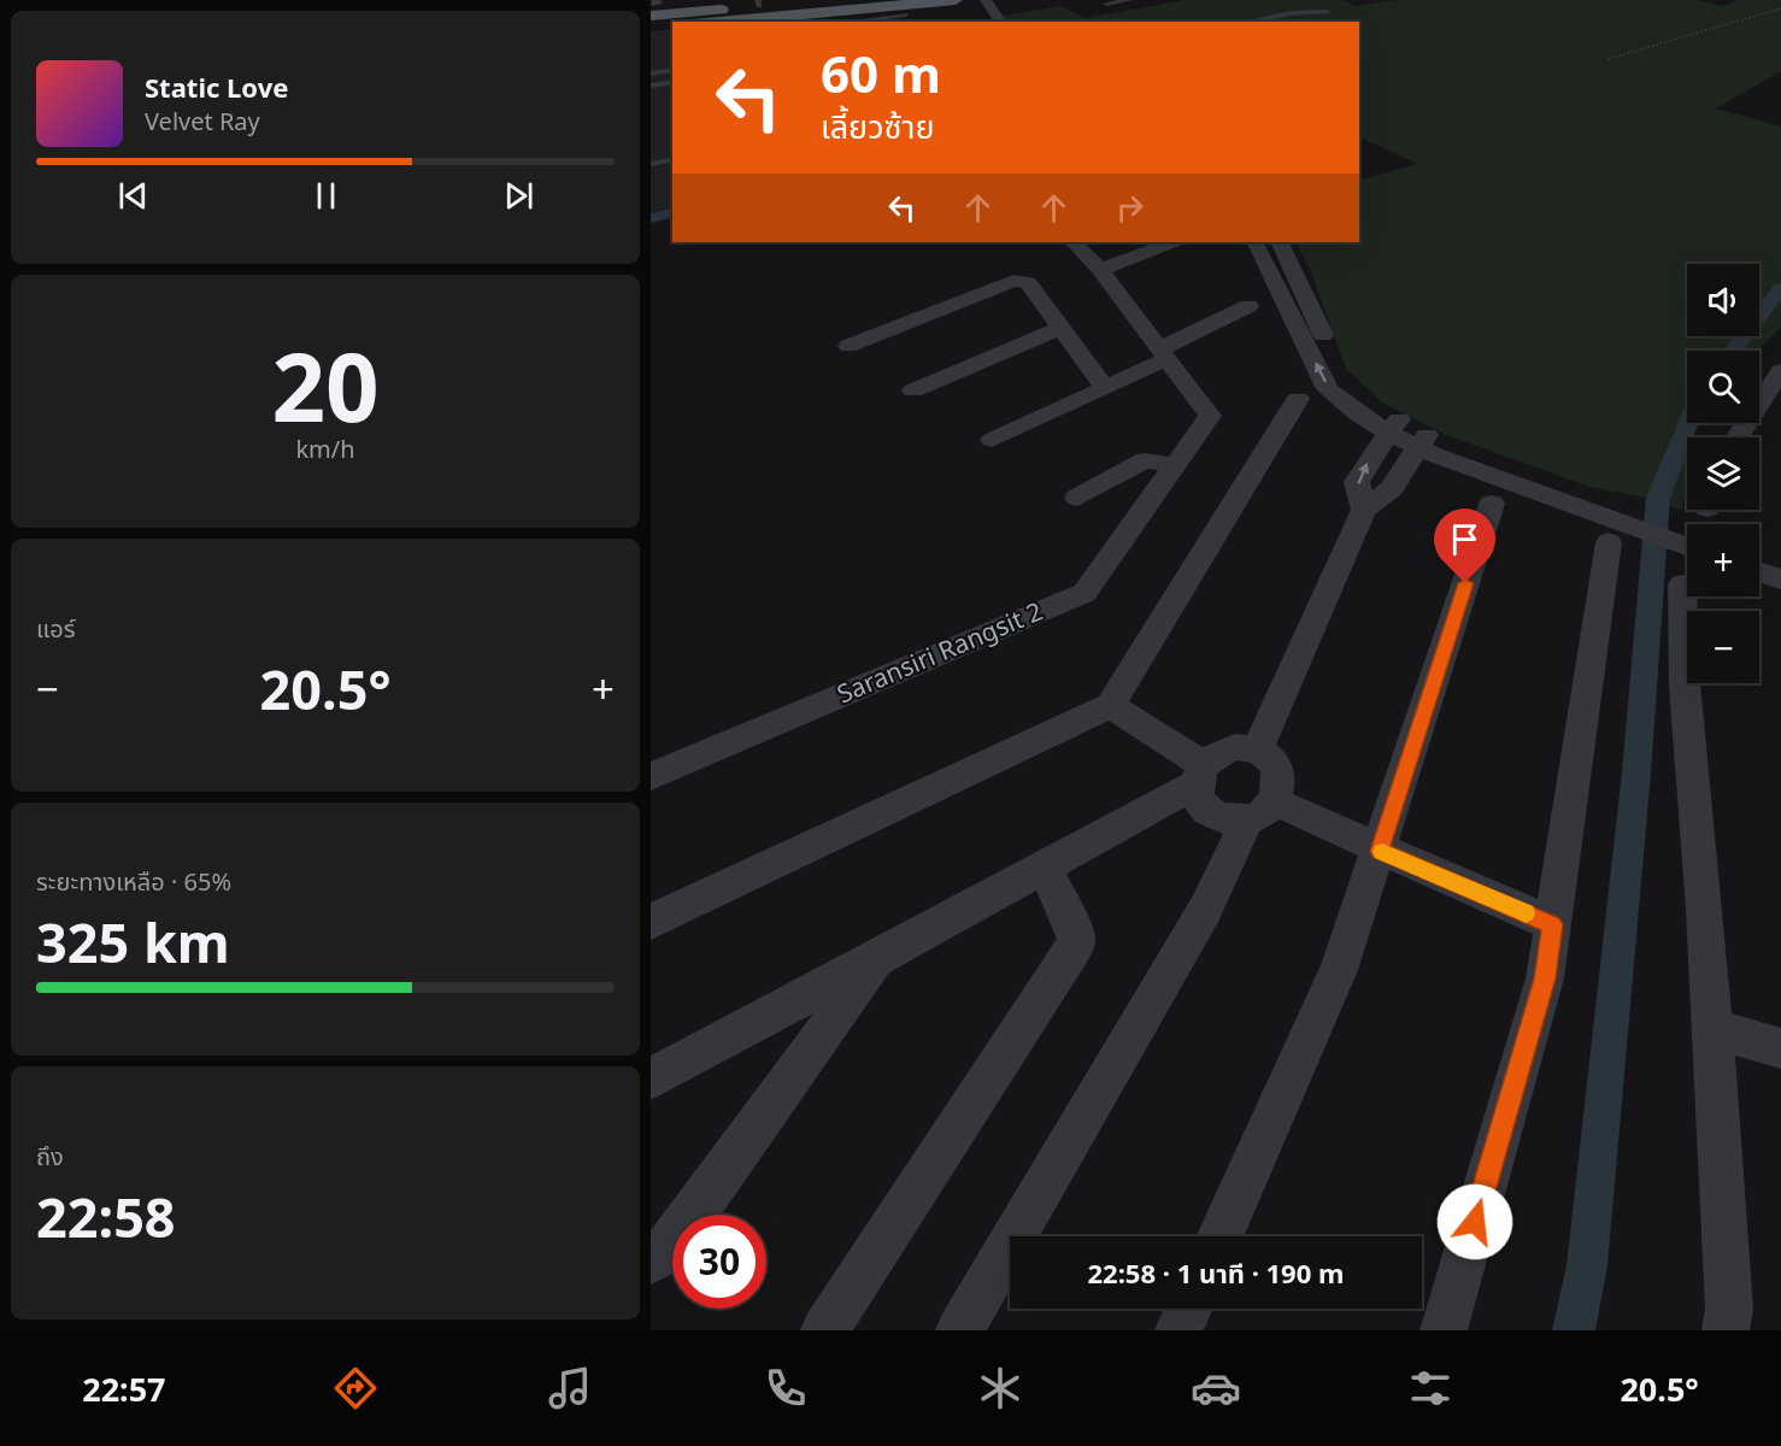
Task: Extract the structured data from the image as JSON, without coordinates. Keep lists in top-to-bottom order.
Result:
{
  "streets": {
    "street": ["Saransiri Rangsit 2"]
  },
  "page": {
    "turn": ["60 m", "เลี้ยวซ้าย"],
    "song": ["Static Love", "Velvet Ray"],
    "map_buttons": ["+", "−"],
    "tile": [
      ["20", "km/h"],
      "แอร์",
      ["ระยะทางเหลือ · 65%", "325 km"],
      ["ถึง", "22:58"]
    ],
    "heat": ["−", "20.5°", "+"],
    "limit": "30",
    "trip": "22:58 · 1 นาที · 190 m",
    "tabs": ["22:57", "20.5°"]
  }
}
